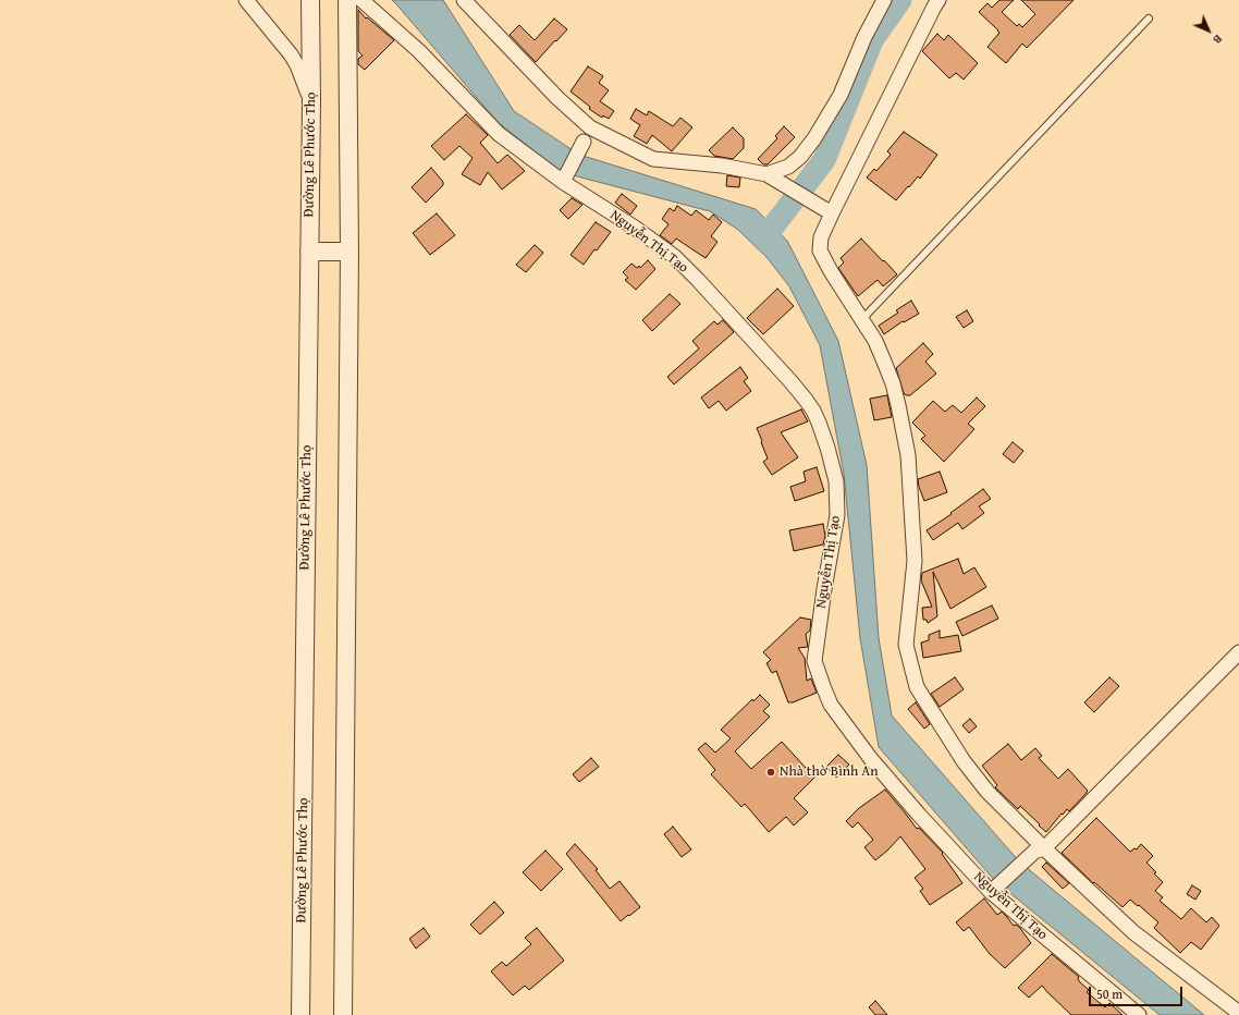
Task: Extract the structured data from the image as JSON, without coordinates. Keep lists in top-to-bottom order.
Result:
{
  "streets": {
    "street": ["Đường Lê Phước Thọ", "Nguyễn Thị Tạo"]
  },
  "places": ["Nhà thờ Bình An"],
  "scale_bar": "50 m",
  "north": "bottom right"
}
